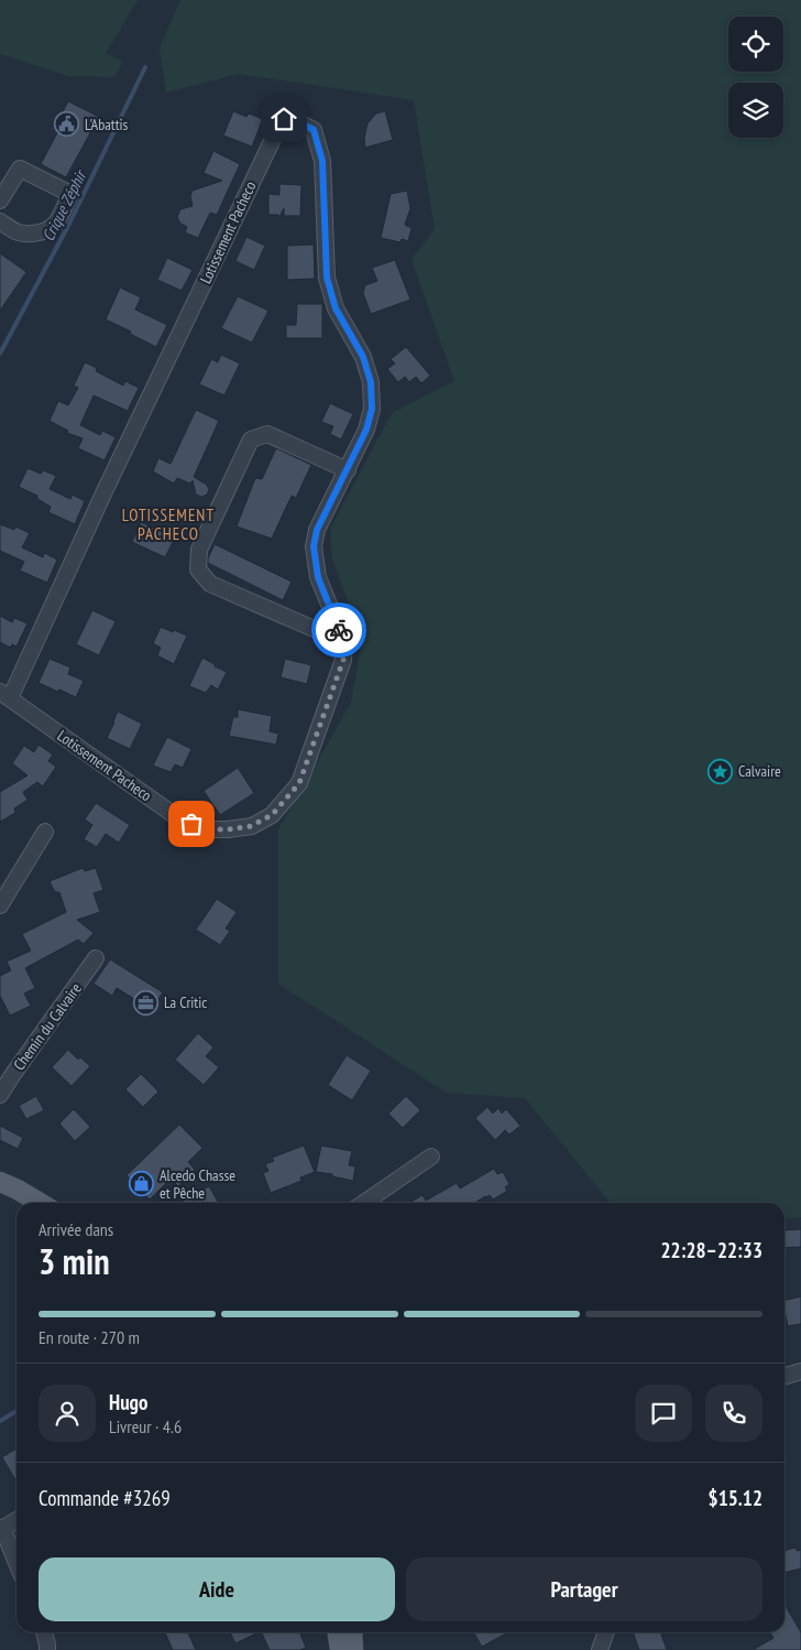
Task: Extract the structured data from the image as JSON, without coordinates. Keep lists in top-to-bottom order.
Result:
{
  "streets": {
    "street": ["Lotissement Pacheco", "Chemin du Calvaire"]
  },
  "districts": ["LOTISSEMENT PACHECO"],
  "water": ["Crique Zéphir"],
  "places": {
    "public building": ["L'Abattis"],
    "place": ["Calvaire"],
    "office": ["La Critic"],
    "shop": ["Alcedo Chasse et Pêche"]
  },
  "page": {
    "heading": ["3 min", "Arrivée dans", "22:28–22:33"],
    "panel": [
      "Hugo",
      "Livreur · 4.6",
      "Commande #3269",
      "$15.12"
    ],
    "bar": "En route · 270 m",
    "buttons": ["Aide", "Partager"]
  }
}
